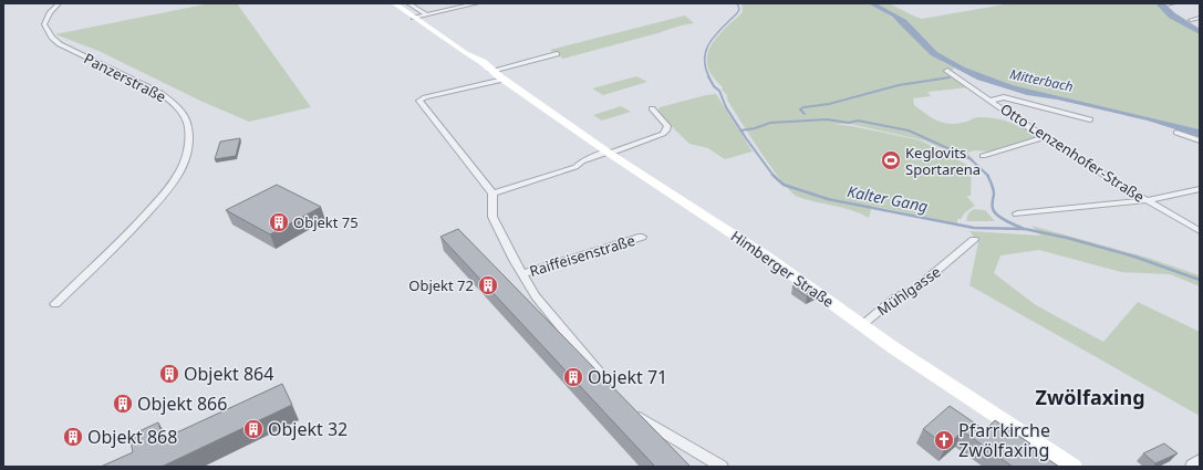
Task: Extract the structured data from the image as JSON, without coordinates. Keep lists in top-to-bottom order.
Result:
{
  "streets": {
    "main road": ["Himberger Straße"],
    "street": [
      "Panzerstraße",
      "Otto Lenzenhofer-Straße",
      "Raiffeisenstraße",
      "Mühlgasse"
    ]
  },
  "crossings": [
    ["Himberger Straße", "Mühlgasse"]
  ],
  "districts": ["Zwölfaxing"],
  "water": ["Mitterbach", "Kalter Gang"],
  "places": {
    "sports": ["Keglovits Sportarena"],
    "building": [
      "Objekt 75",
      "Objekt 72",
      "Objekt 864",
      "Objekt 71",
      "Objekt 866",
      "Objekt 32",
      "Objekt 868"
    ],
    "church": ["Pfarrkirche Zwölfaxing"]
  }
}
